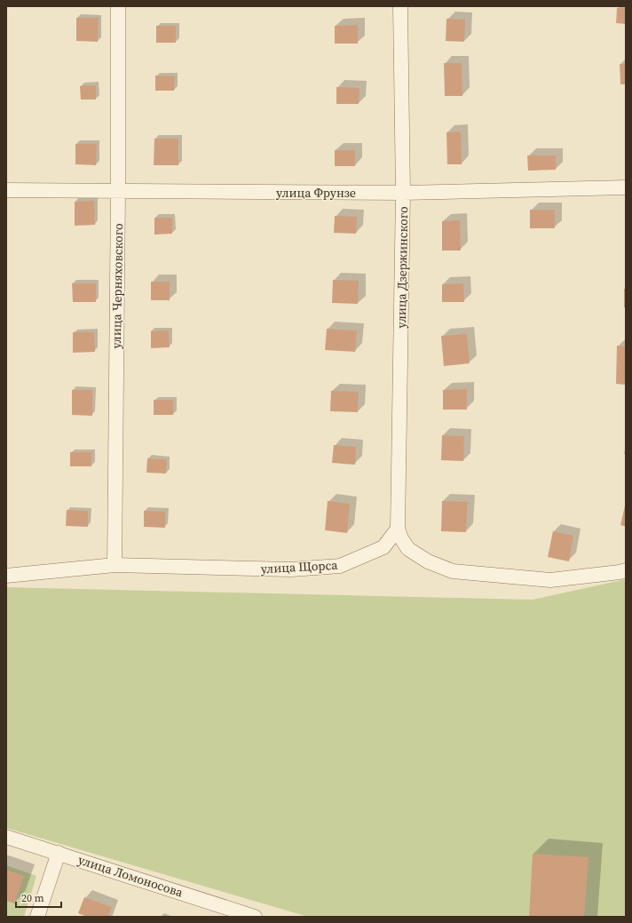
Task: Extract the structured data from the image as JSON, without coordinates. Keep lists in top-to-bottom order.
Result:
{
  "streets": {
    "street": [
      "улица Фрунзе",
      "улица Дзержинского",
      "улица Черняховского",
      "улица Щорса",
      "улица Ломоносова"
    ]
  },
  "crossings": [
    ["улица Фрунзе", "улица Дзержинского"],
    ["улица Фрунзе", "улица Черняховского"],
    ["улица Дзержинского", "улица Щорса"],
    ["улица Черняховского", "улица Щорса"]
  ],
  "scale_bar": "20 m"
}
